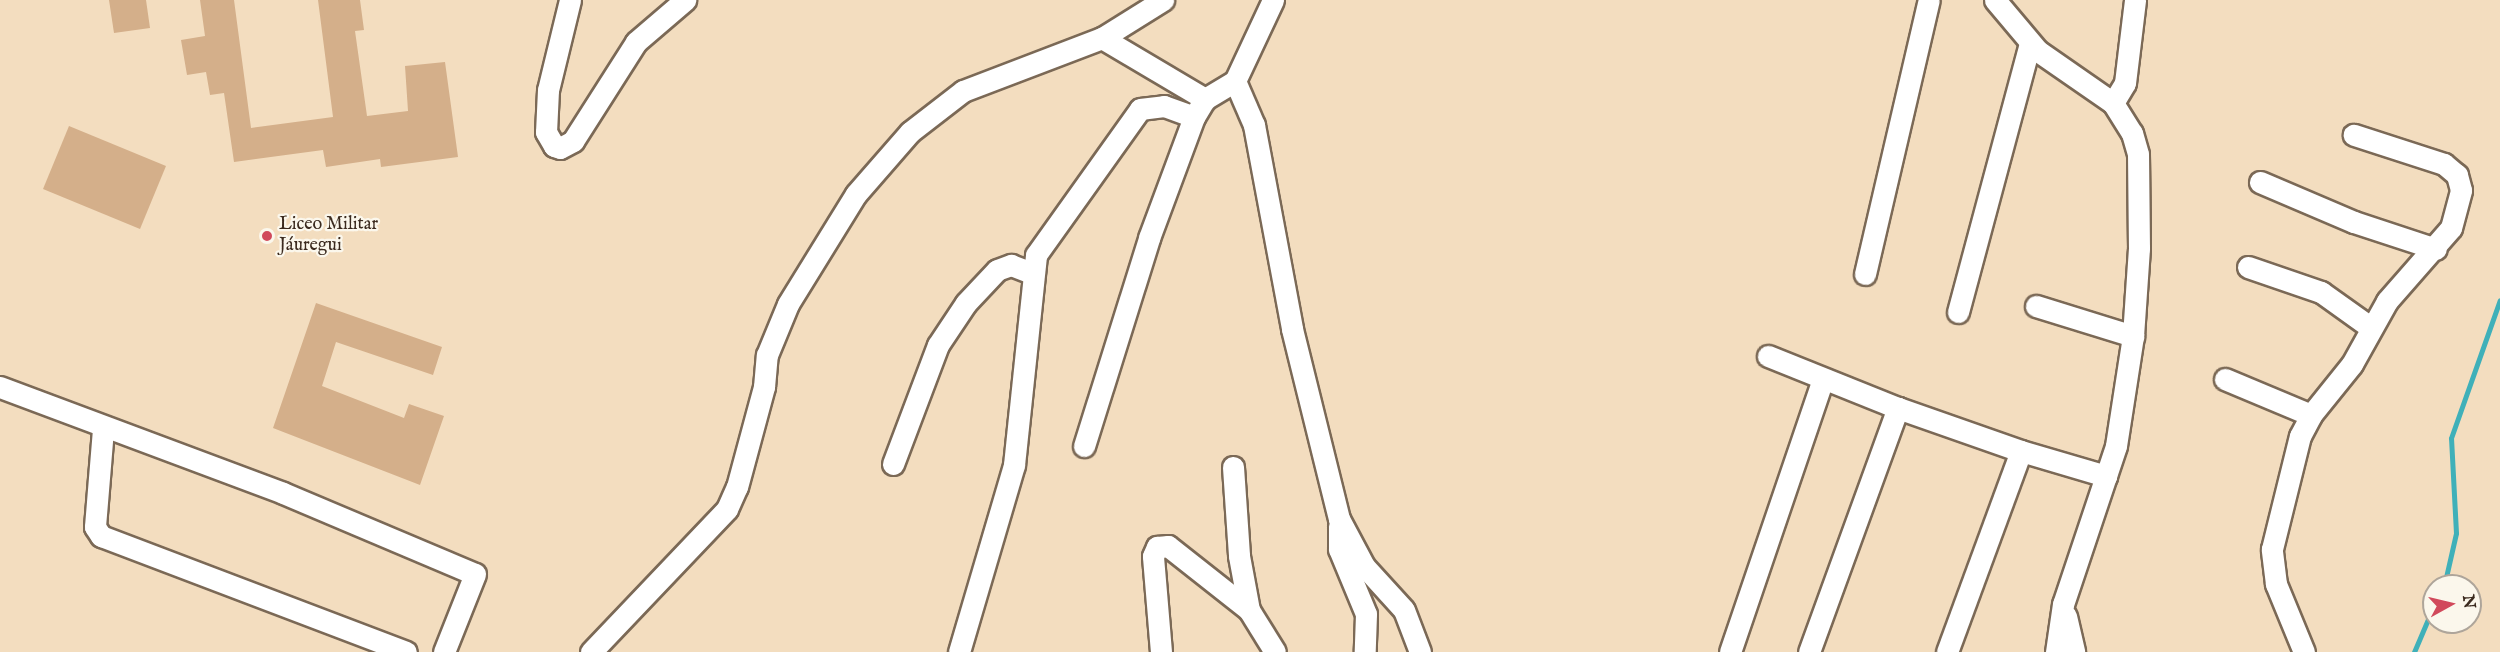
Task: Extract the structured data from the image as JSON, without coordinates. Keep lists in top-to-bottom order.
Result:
{
  "places": ["Liceo Militar Jáuregui"],
  "north": "right"
}
